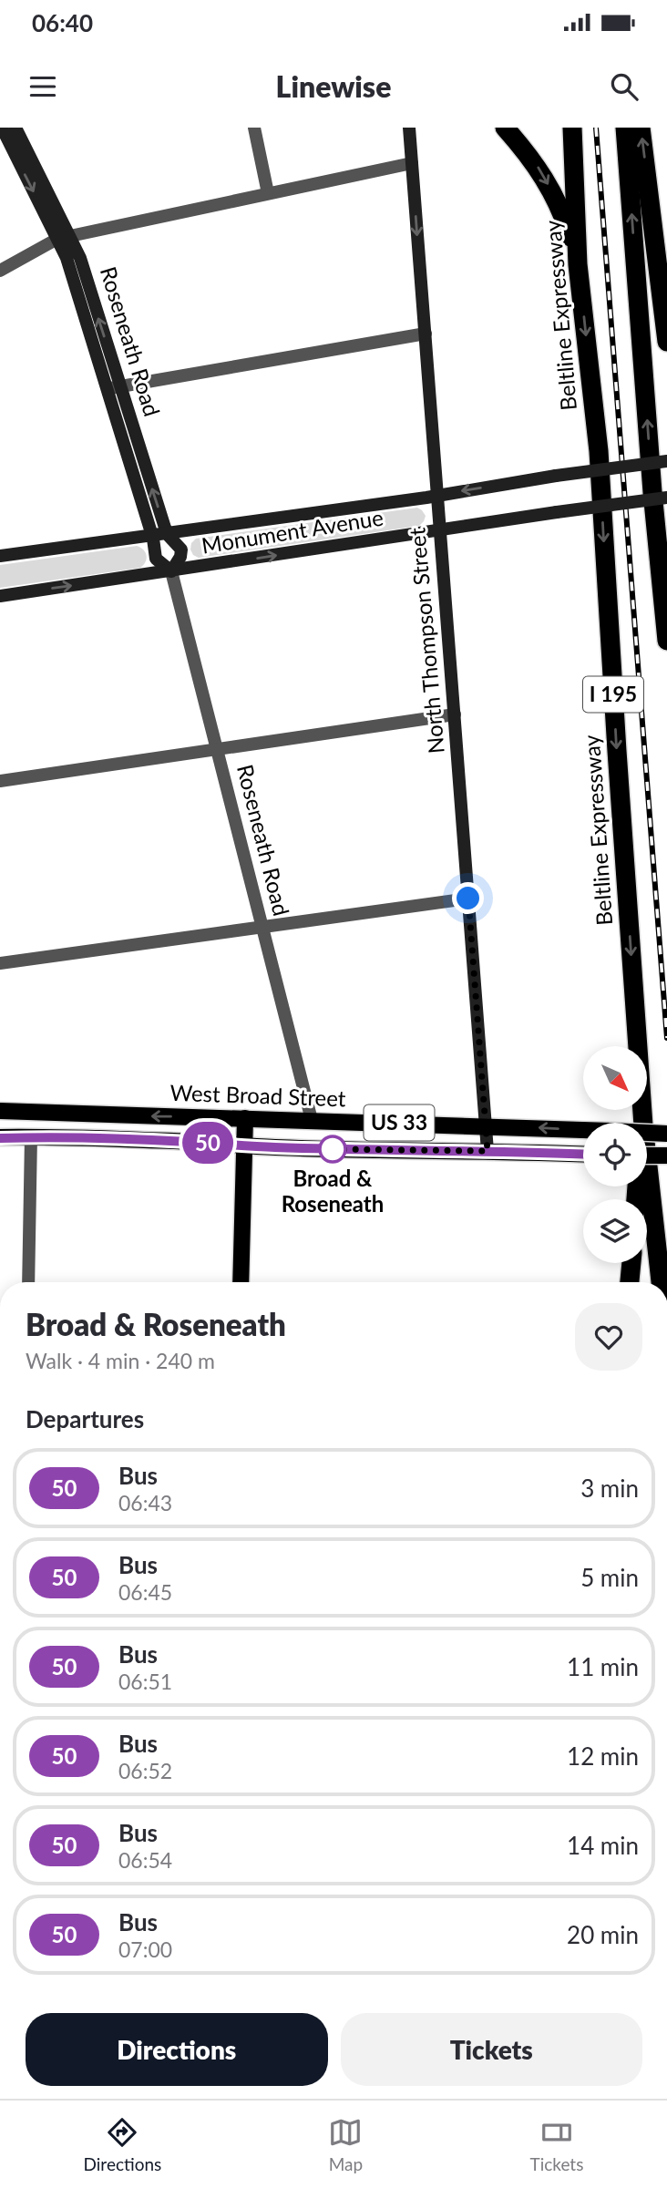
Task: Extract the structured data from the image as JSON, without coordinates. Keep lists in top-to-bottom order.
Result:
{
  "streets": {
    "highway": ["Beltline Expressway", "I 195"],
    "main road": ["West Broad Street", "US 33"],
    "street": ["Roseneath Road", "Monument Avenue", "North Thompson Street"]
  },
  "crossings": [
    ["Roseneath Road", "Monument Avenue"],
    ["Roseneath Road", "West Broad Street"],
    ["Monument Avenue", "North Thompson Street"],
    ["North Thompson Street", "West Broad Street"],
    ["North Thompson Street", "US 33"]
  ],
  "places": ["Broad & Roseneath"],
  "lines": ["bus line 50"],
  "north": "bottom right",
  "page": {
    "status": "06:40",
    "header": "Linewise",
    "on_map": "50",
    "heading": [
      ["Broad & Roseneath", "Walk · 4 min · 240 m"],
      "Departures"
    ],
    "list": [
      {
        "mark": "50",
        "name": "Bus",
        "note": "06:43",
        "value": "3 min"
      },
      {
        "mark": "50",
        "name": "Bus",
        "note": "06:45",
        "value": "5 min"
      },
      {
        "mark": "50",
        "name": "Bus",
        "note": "06:51",
        "value": "11 min"
      },
      {
        "mark": "50",
        "name": "Bus",
        "note": "06:52",
        "value": "12 min"
      },
      {
        "mark": "50",
        "name": "Bus",
        "note": "06:54",
        "value": "14 min"
      },
      {
        "mark": "50",
        "name": "Bus",
        "note": "07:00",
        "value": "20 min"
      }
    ],
    "buttons": ["Directions", "Tickets"],
    "tabs": ["Directions", "Map", "Tickets"]
  }
}
